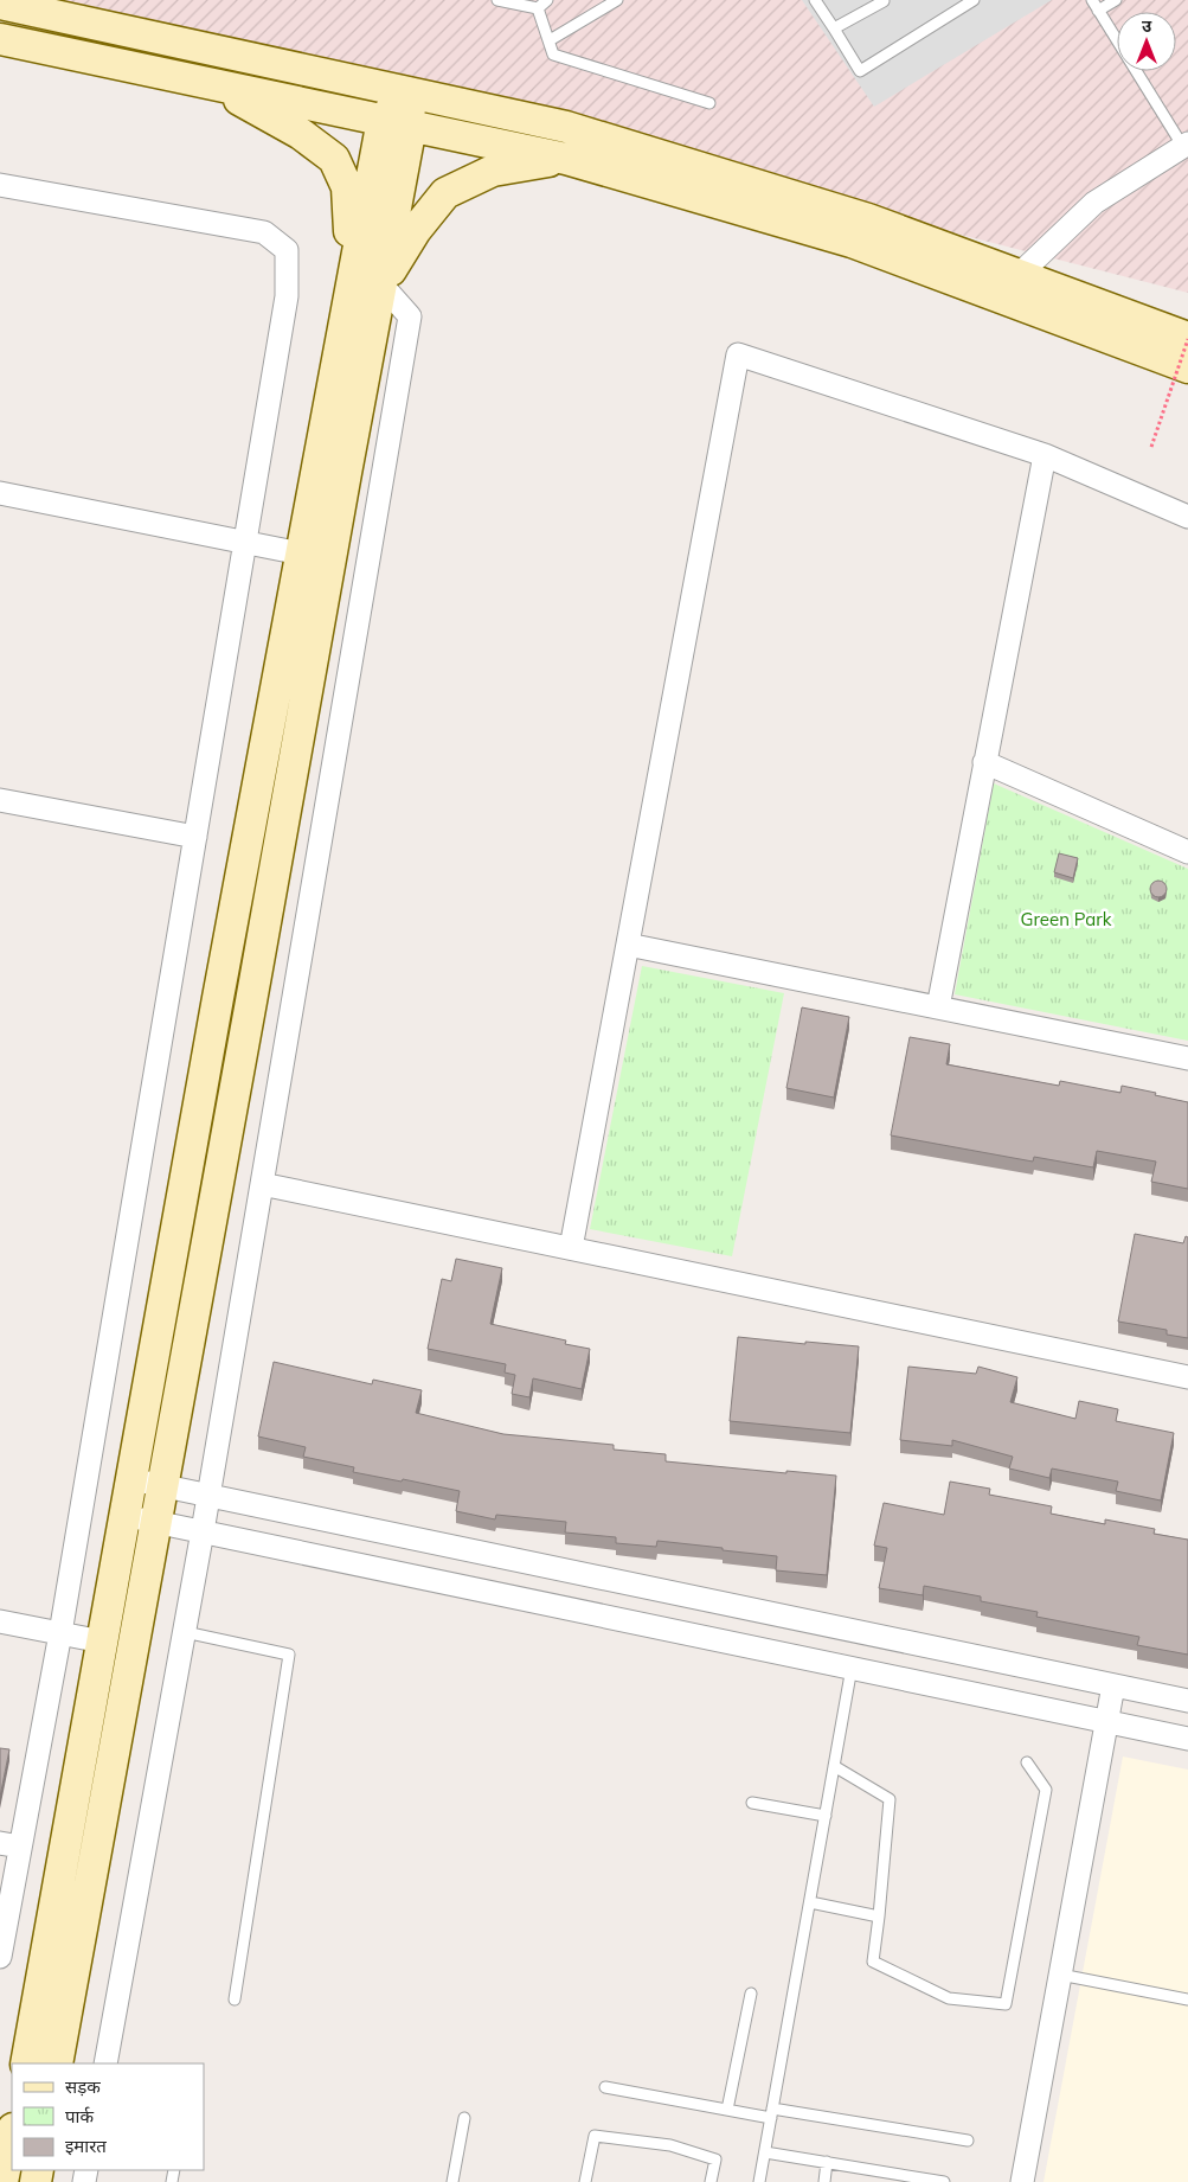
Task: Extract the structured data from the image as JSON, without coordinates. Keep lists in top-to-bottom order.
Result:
{
  "parks": ["Green Park"],
  "legend": ["सड़क", "पार्क", "इमारत"],
  "north": "top"
}
